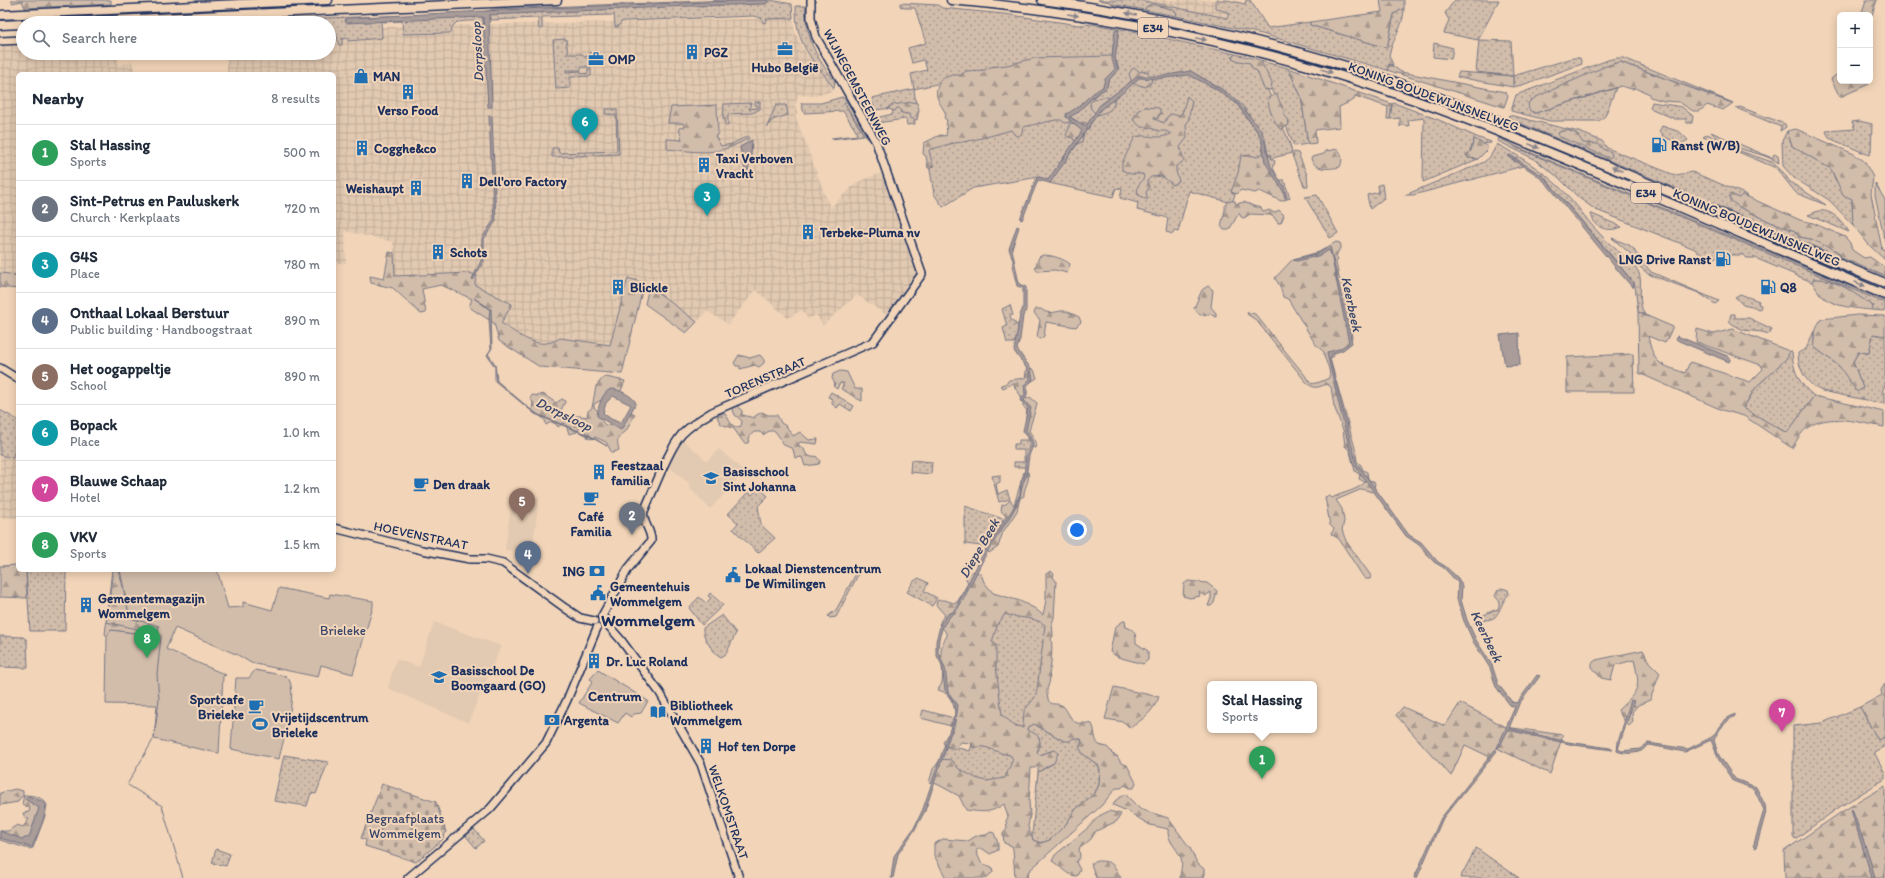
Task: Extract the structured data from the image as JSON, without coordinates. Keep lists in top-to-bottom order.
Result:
{
  "streets": {
    "highway": ["E34", "KONING BOUDEWIJNSNELWEG"],
    "street": [
      "WIJNEGEMSTEENWEG",
      "TORENSTRAAT",
      "HOEVENSTRAAT",
      "WELKOMSTRAAT"
    ]
  },
  "crossings": [
    ["WIJNEGEMSTEENWEG", "TORENSTRAAT"],
    ["TORENSTRAAT", "WELKOMSTRAAT"],
    ["HOEVENSTRAAT", "WELKOMSTRAAT"]
  ],
  "districts": ["Wommelgem", "Centrum"],
  "water": ["Dorpsloop", "Keerbeek", "Diepe Beek"],
  "parks": ["Brieleke", "Begraafplaats Wommelgem"],
  "places": {
    "office": ["Hubo België", "OMP"],
    "building": [
      "PGZ",
      "Verso Food",
      "Cogghe&co",
      "Taxi Verboven Vracht",
      "Dell'oro Factory",
      "Weishaupt",
      "Terbeke-Pluma nv",
      "Schots",
      "Blickle",
      "Feestzaal familia",
      "Gemeentemagazijn Wommelgem",
      "Dr. Luc Roland",
      "Hof ten Dorpe"
    ],
    "shop": ["MAN"],
    "fuel station": ["Ranst (W/B)", "LNG Drive Ranst", "Q8"],
    "school or university": ["Basisschool Sint Johanna", "Basisschool De Boomgaard (GO)"],
    "cafe": ["Den draak", "Café Familia", "Sportcafe Brieleke"],
    "bank": ["ING", "Argenta"],
    "public building": ["Lokaal Dienstencentrum De Wimilingen", "Gemeentehuis Wommelgem"],
    "library": ["Bibliotheek Wommelgem"],
    "sports": ["Vrijetijdscentrum Brieleke"]
  },
  "page": {
    "map_buttons": ["+", "−"],
    "search": "Search here",
    "heading": ["Nearby", "8 results"],
    "pins": [
      "6",
      "3",
      "5",
      "2",
      "4",
      "8",
      "7",
      "1"
    ],
    "list": [
      {
        "mark": "1",
        "name": "Stal Hassing",
        "note": "Sports",
        "value": "500 m"
      },
      {
        "mark": "2",
        "name": "Sint-Petrus en Pauluskerk",
        "note": "Church · Kerkplaats",
        "value": "720 m"
      },
      {
        "mark": "3",
        "name": "G4S",
        "note": "Place",
        "value": "780 m"
      },
      {
        "mark": "4",
        "name": "Onthaal Lokaal Berstuur",
        "note": "Public building · Handboogstraat",
        "value": "890 m"
      },
      {
        "mark": "5",
        "name": "Het oogappeltje",
        "note": "School",
        "value": "890 m"
      },
      {
        "mark": "6",
        "name": "Bopack",
        "note": "Place",
        "value": "1.0 km"
      },
      {
        "mark": "7",
        "name": "Blauwe Schaap",
        "note": "Hotel",
        "value": "1.2 km"
      },
      {
        "mark": "8",
        "name": "VKV",
        "note": "Sports",
        "value": "1.5 km"
      }
    ],
    "popup": ["Stal Hassing", "Sports"]
  }
}
